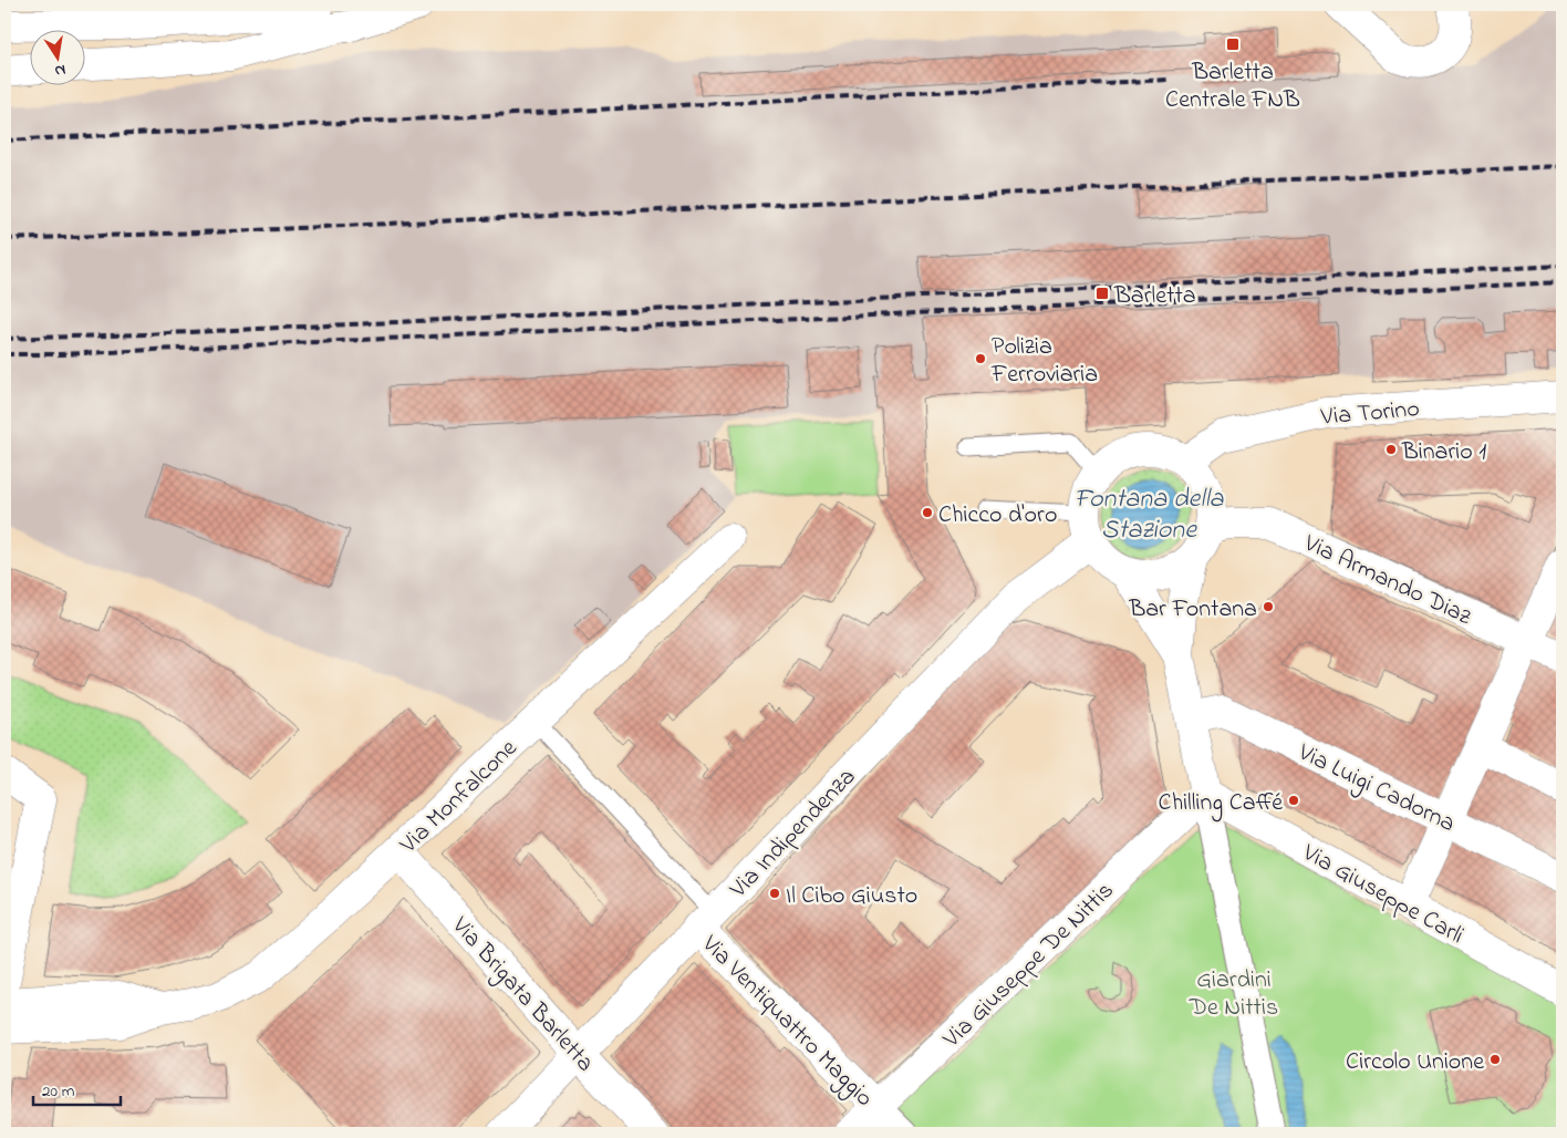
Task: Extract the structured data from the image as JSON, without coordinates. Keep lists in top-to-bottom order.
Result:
{
  "streets": {
    "street": [
      "Via Torino",
      "Via Armando Diaz",
      "Via Luigi Cadorna",
      "Via Monfalcone",
      "Via Indipendenza",
      "Via Giuseppe Carli",
      "Via Giuseppe De Nittis",
      "Via Brigata Barletta",
      "Via Ventiquattro Maggio"
    ]
  },
  "crossings": [
    ["Via Torino", "Via Armando Diaz"],
    ["Via Torino", "Via Indipendenza"],
    ["Via Armando Diaz", "Via Indipendenza"],
    ["Via Monfalcone", "Via Brigata Barletta"],
    ["Via Indipendenza", "Via Brigata Barletta"],
    ["Via Indipendenza", "Via Ventiquattro Maggio"],
    ["Via Giuseppe Carli", "Via Giuseppe De Nittis"],
    ["Via Giuseppe De Nittis", "Via Ventiquattro Maggio"]
  ],
  "water": ["Fontana della Stazione"],
  "parks": ["Giardini De Nittis"],
  "places": {
    "transit": ["Barletta Centrale FNB", "Barletta"],
    "other": [
      "Polizia Ferroviaria",
      "Binario 1",
      "Chicco d'oro",
      "Bar Fontana",
      "Chilling Caffé",
      "Il Cibo Giusto",
      "Circolo Unione"
    ]
  },
  "scale_bar": "20 m",
  "north": "bottom"
}
